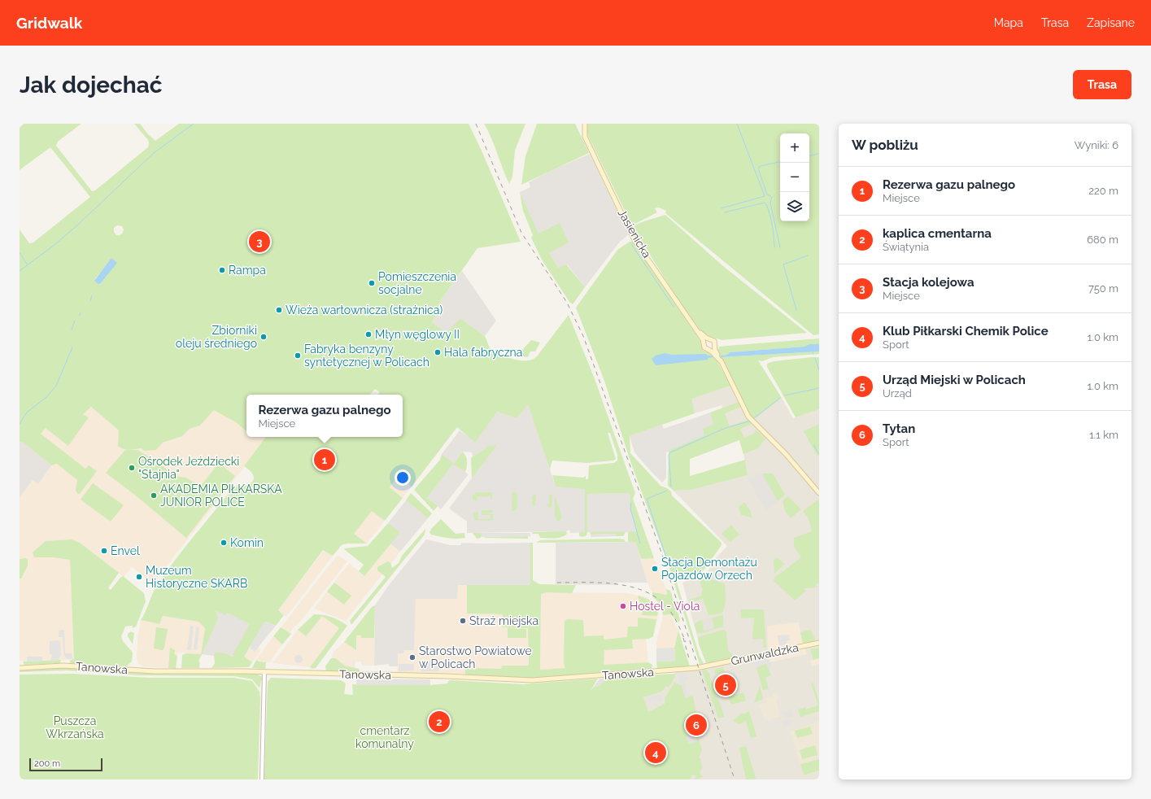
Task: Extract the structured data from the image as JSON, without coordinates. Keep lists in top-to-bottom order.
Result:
{
  "streets": {
    "main road": ["Jasienicka", "Grunwaldzka", "Tanowska"]
  },
  "crossings": [
    ["Grunwaldzka", "Tanowska"]
  ],
  "parks": ["Puszcza Wkrzańska", "cmentarz komunalny"],
  "places": [
    "Rampa",
    "Pomieszczenia socjalne",
    "Wieża wartownicza (strażnica)",
    "Młyn węglowy II",
    "Zbiorniki oleju średniego",
    "Hala fabryczna",
    "Fabryka benzyny syntetycznej w Policach",
    "Ośrodek Jeździecki \"Stajnia\"",
    "AKADEMIA PIŁKARSKA JUNIOR POLICE",
    "Komin",
    "Envel",
    "Stacja Demontażu Pojazdów Orzech",
    "Muzeum Historyczne SKARB",
    "Hostel - Viola",
    "Straż miejska",
    "Starostwo Powiatowe w Policach"
  ],
  "scale_bar": "200 m",
  "page": {
    "header": "Gridwalk",
    "nav": ["Mapa", "Trasa", "Zapisane"],
    "buttons": "Trasa",
    "title": "Jak dojechać",
    "heading": ["W pobliżu", "Wyniki: 6"],
    "map_buttons": ["+", "−"],
    "list": [
      {
        "mark": "1",
        "name": "Rezerwa gazu palnego",
        "note": "Miejsce",
        "value": "220 m"
      },
      {
        "mark": "2",
        "name": "kaplica cmentarna",
        "note": "Świątynia",
        "value": "680 m"
      },
      {
        "mark": "3",
        "name": "Stacja kolejowa",
        "note": "Miejsce",
        "value": "750 m"
      },
      {
        "mark": "4",
        "name": "Klub Piłkarski Chemik Police",
        "note": "Sport",
        "value": "1.0 km"
      },
      {
        "mark": "5",
        "name": "Urząd Miejski w Policach",
        "note": "Urząd",
        "value": "1.0 km"
      },
      {
        "mark": "6",
        "name": "Tytan",
        "note": "Sport",
        "value": "1.1 km"
      }
    ],
    "pins": [
      "3",
      "1",
      "5",
      "2",
      "6",
      "4"
    ],
    "popup": ["Rezerwa gazu palnego", "Miejsce"],
    "scale": "200 m"
  }
}
